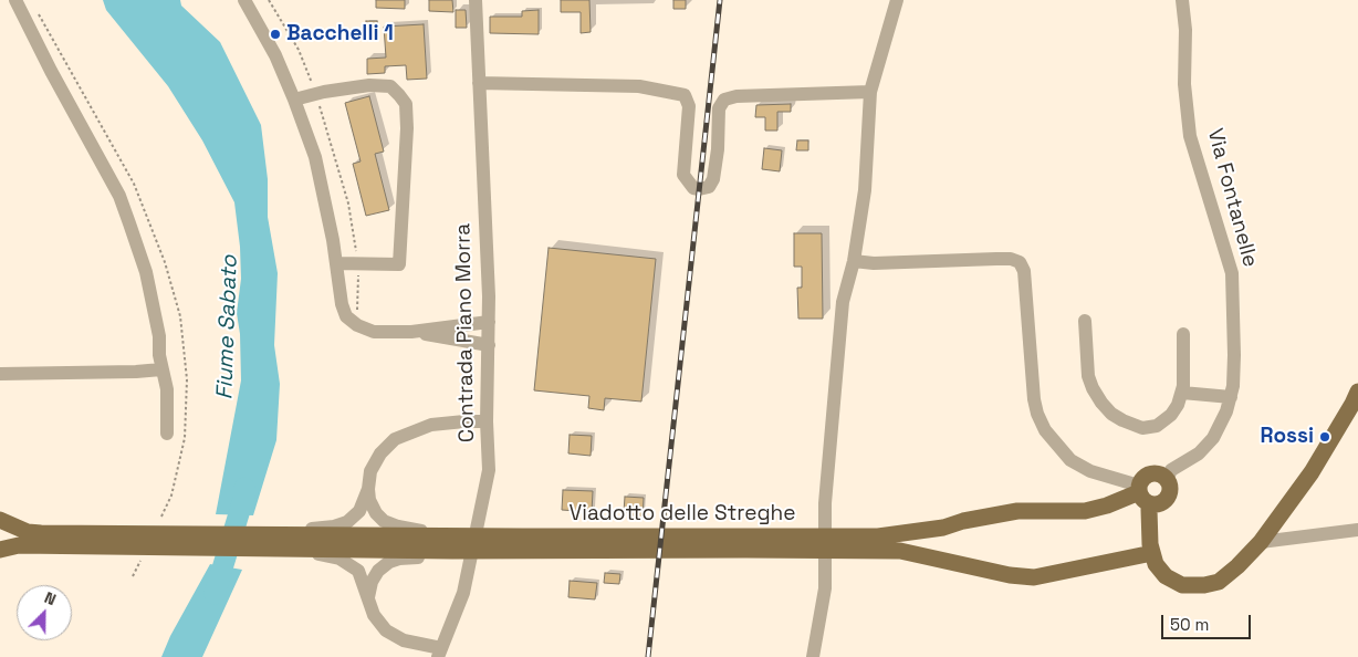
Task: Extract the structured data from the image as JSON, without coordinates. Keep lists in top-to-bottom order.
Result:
{
  "streets": {
    "main road": ["Via Fontanelle", "Viadotto delle Streghe"],
    "street": ["Contrada Piano Morra"]
  },
  "water": ["Fiume Sabato"],
  "places": ["Bacchelli 1", "Rossi"],
  "scale_bar": "50 m",
  "north": "top right"
}
